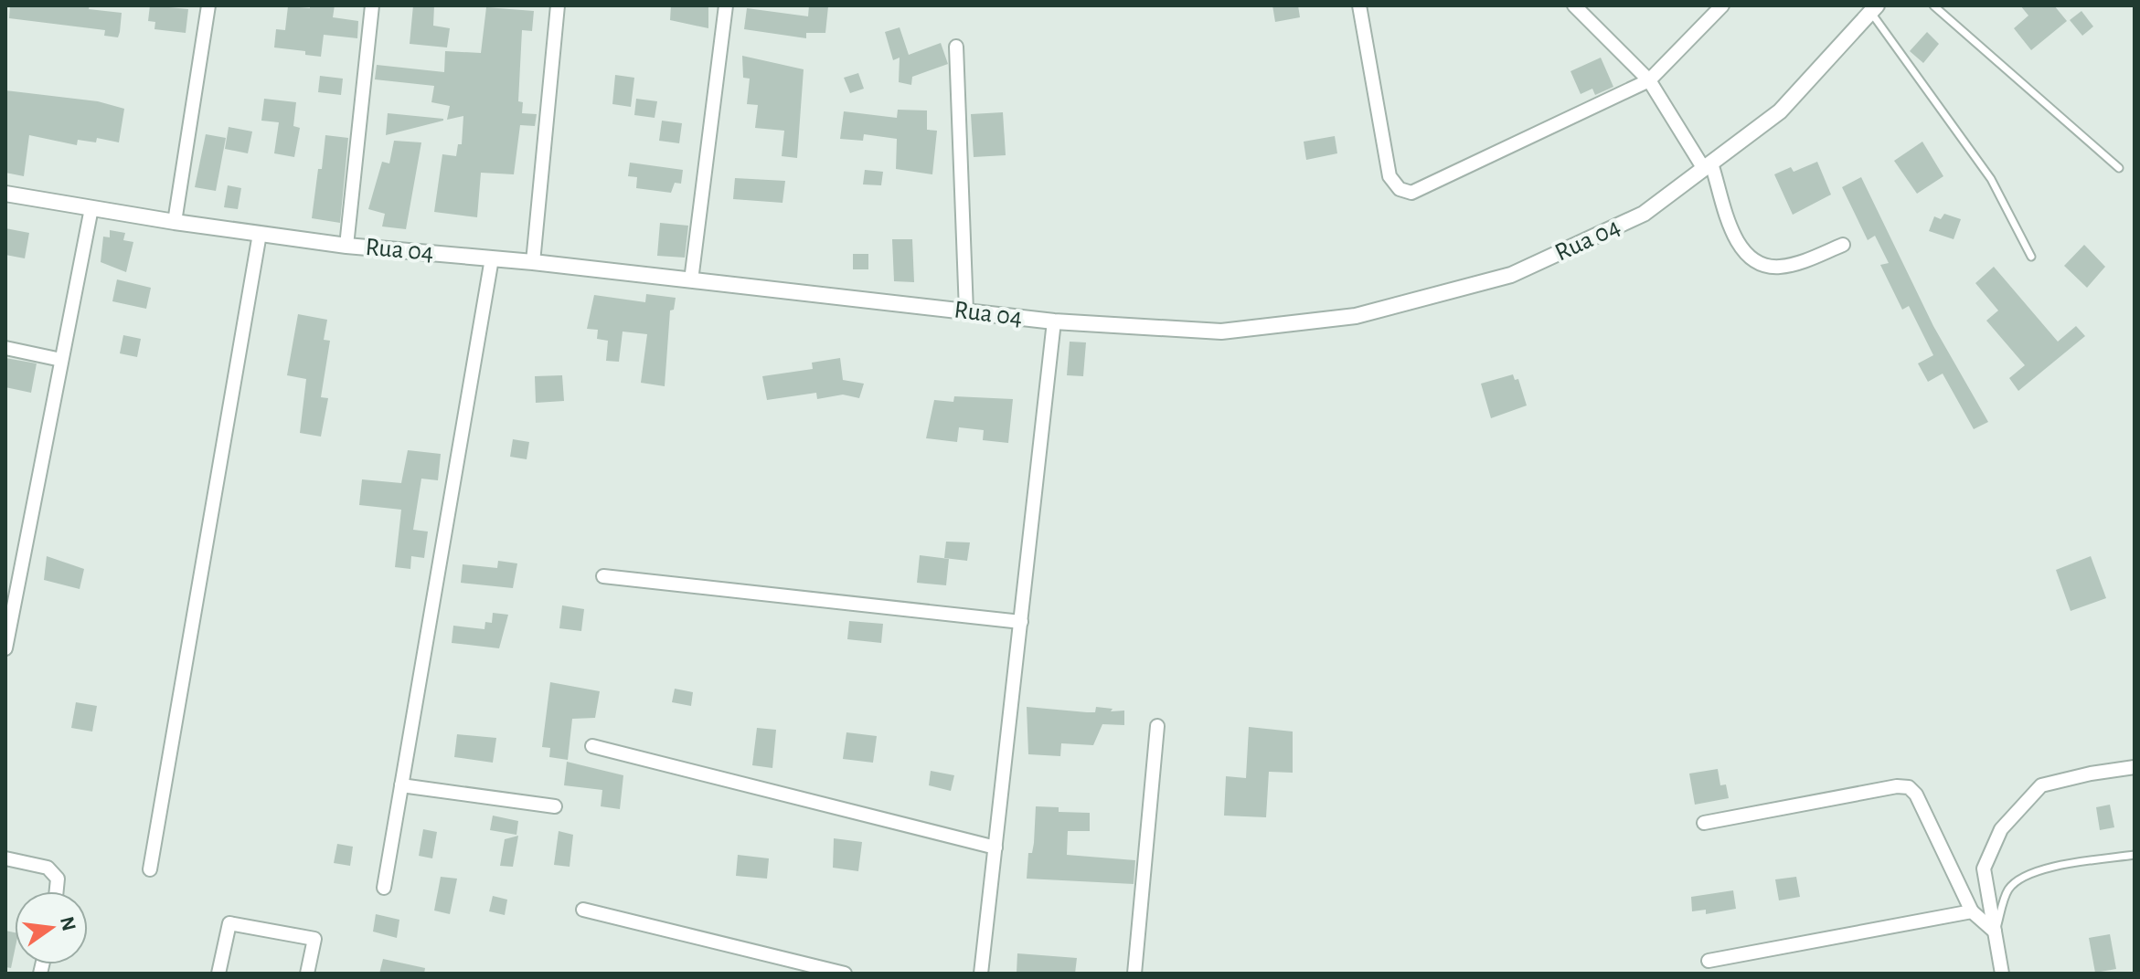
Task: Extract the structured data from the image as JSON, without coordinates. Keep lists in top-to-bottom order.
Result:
{
  "streets": {
    "street": ["Rua 04"]
  },
  "north": "right"
}
